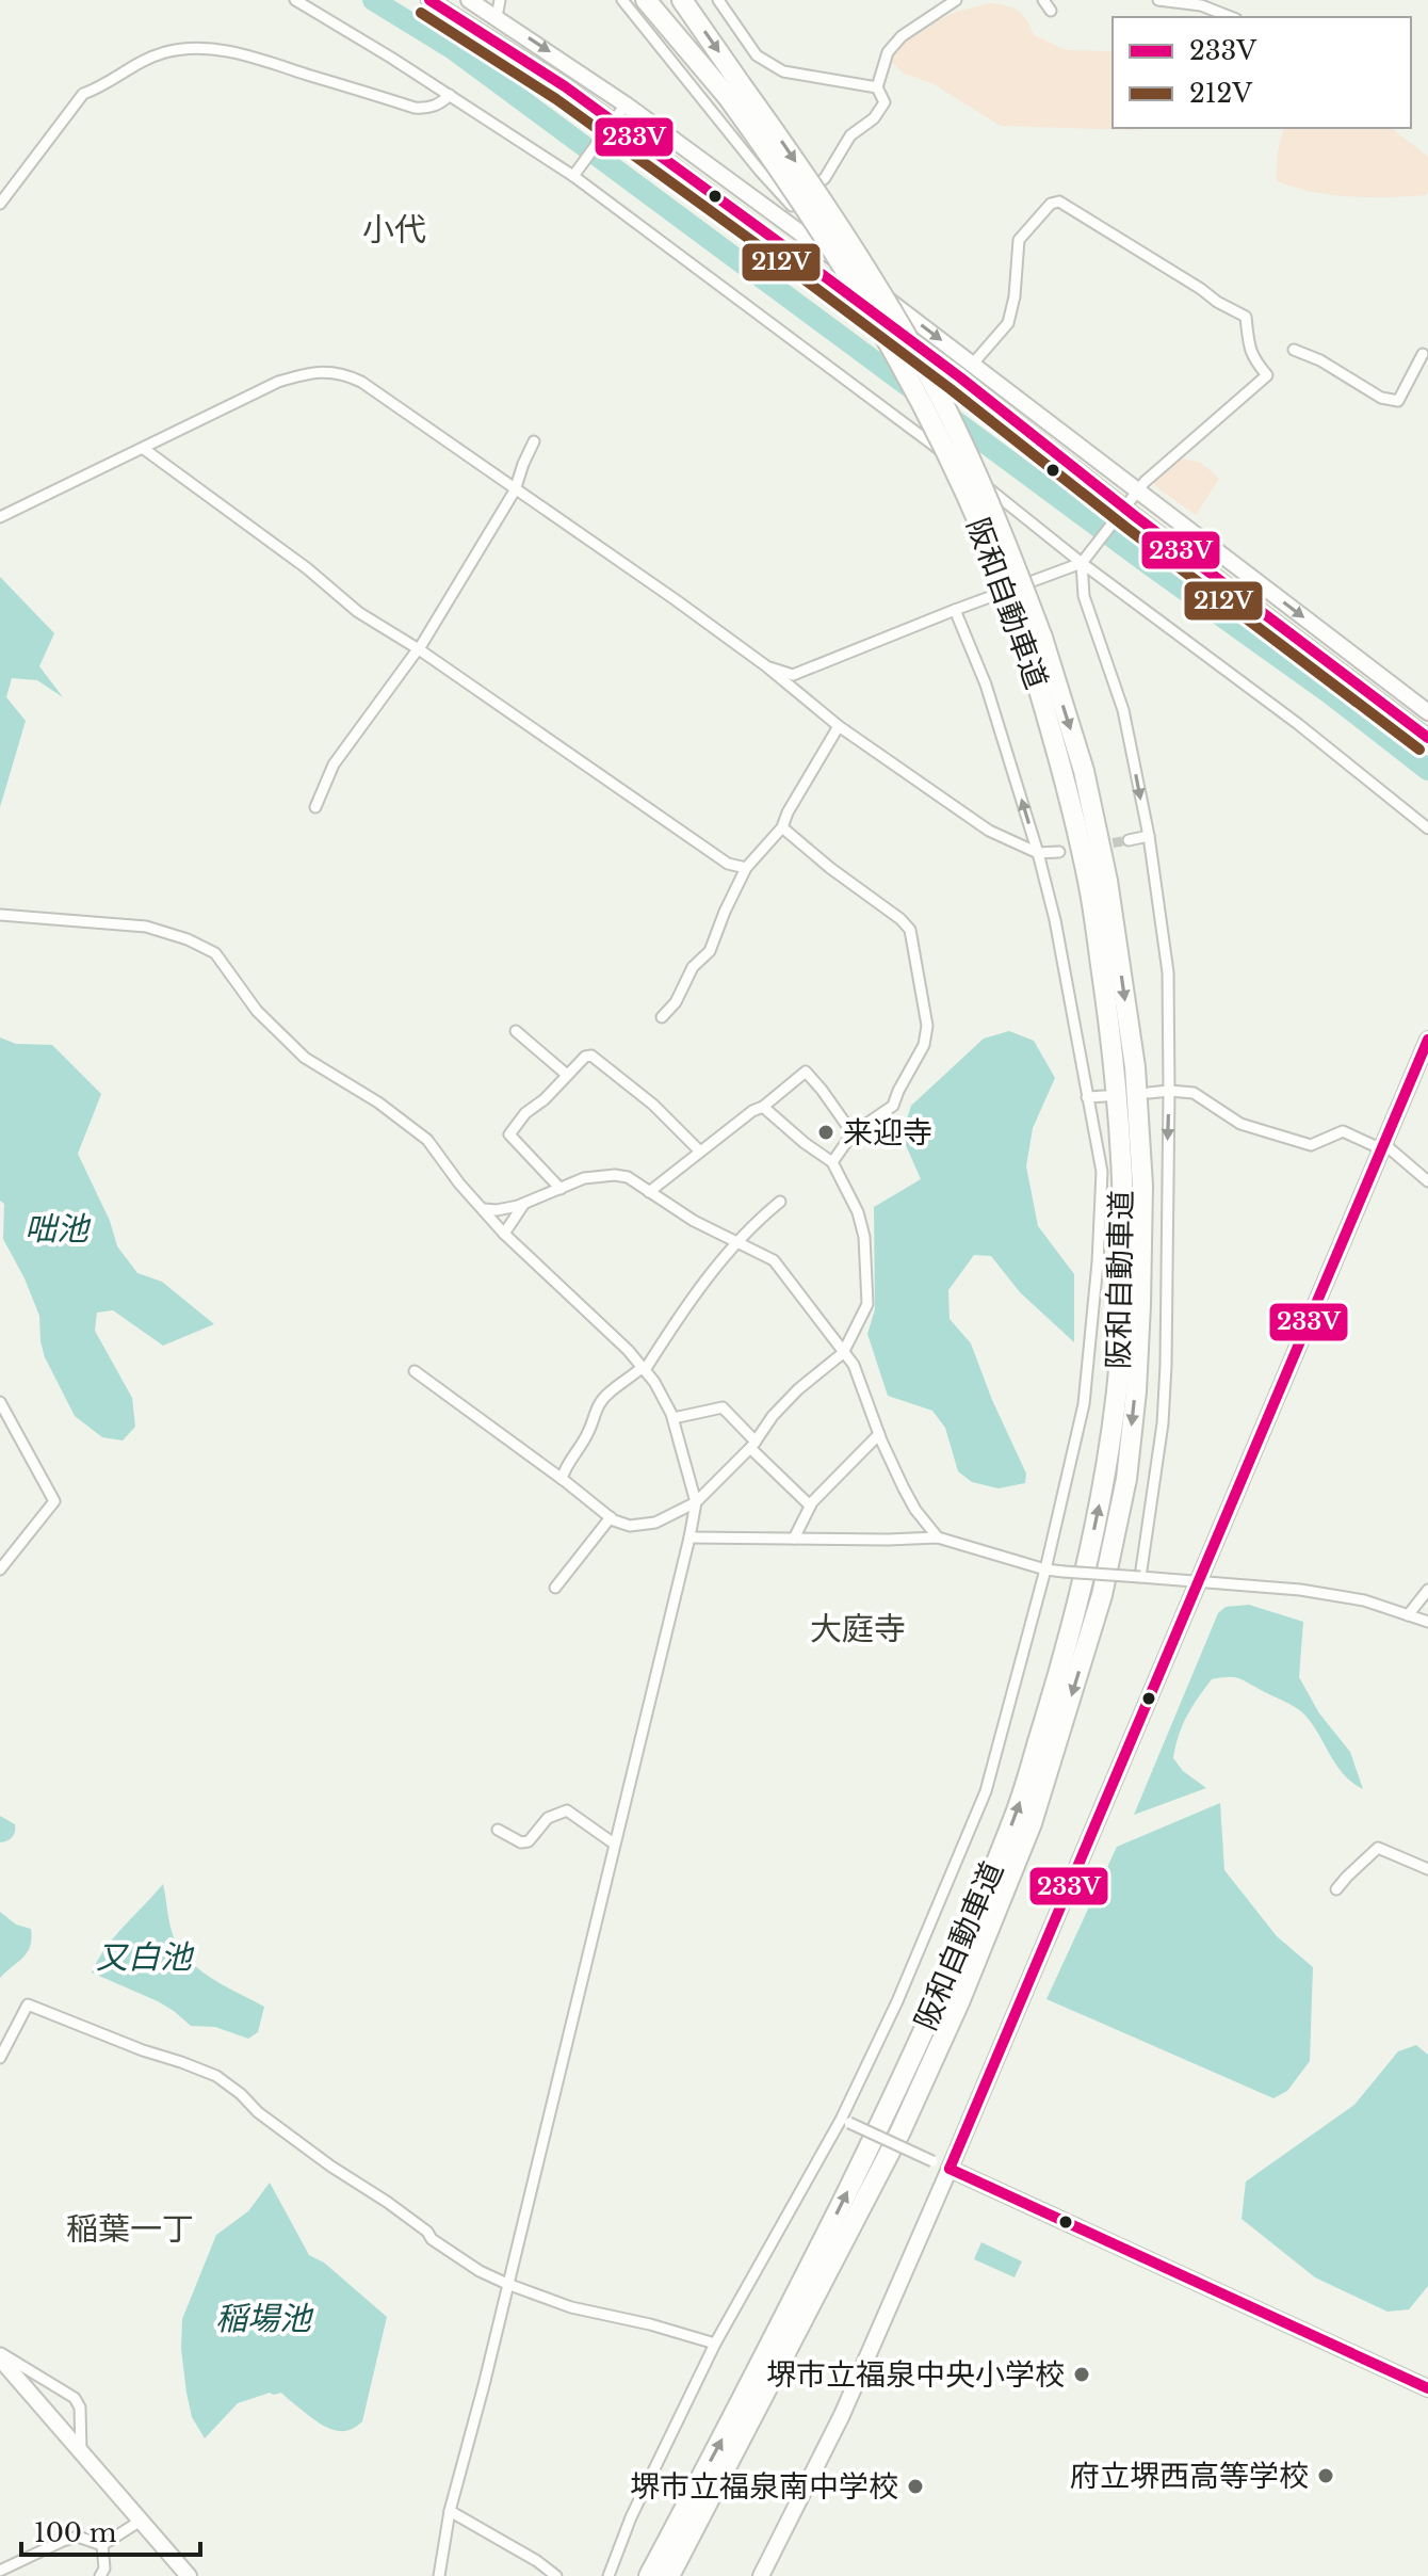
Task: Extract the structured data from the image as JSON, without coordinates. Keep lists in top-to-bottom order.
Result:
{
  "streets": {
    "highway": ["阪和自動車道"]
  },
  "districts": ["小代", "大庭寺", "稲葉一丁"],
  "water": ["咄池", "又白池", "稲場池"],
  "places": [
    "来迎寺",
    "堺市立福泉中央小学校",
    "府立堺西高等学校",
    "堺市立福泉南中学校"
  ],
  "lines": ["transit line 233V", "transit line 212V"],
  "legend": ["233V", "212V"],
  "scale_bar": "100 m"
}
